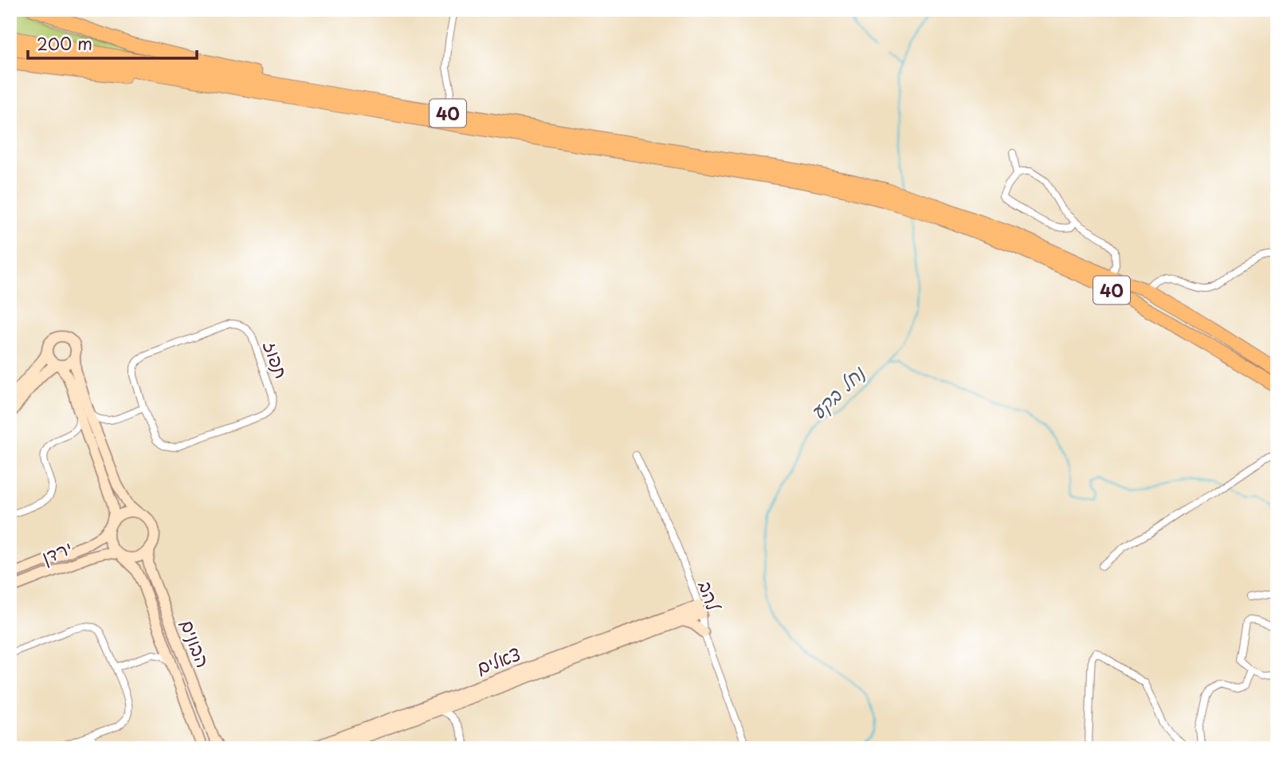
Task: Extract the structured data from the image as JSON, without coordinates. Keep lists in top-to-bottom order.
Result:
{
  "streets": {
    "highway": ["40"],
    "street": [
      "תפוז",
      "ירדן",
      "להב",
      "הבונים",
      "צאלים"
    ]
  },
  "crossings": [
    ["ירדן", "הבונים"],
    ["להב", "צאלים"]
  ],
  "water": ["נחל בקע"],
  "scale_bar": "200 m"
}
